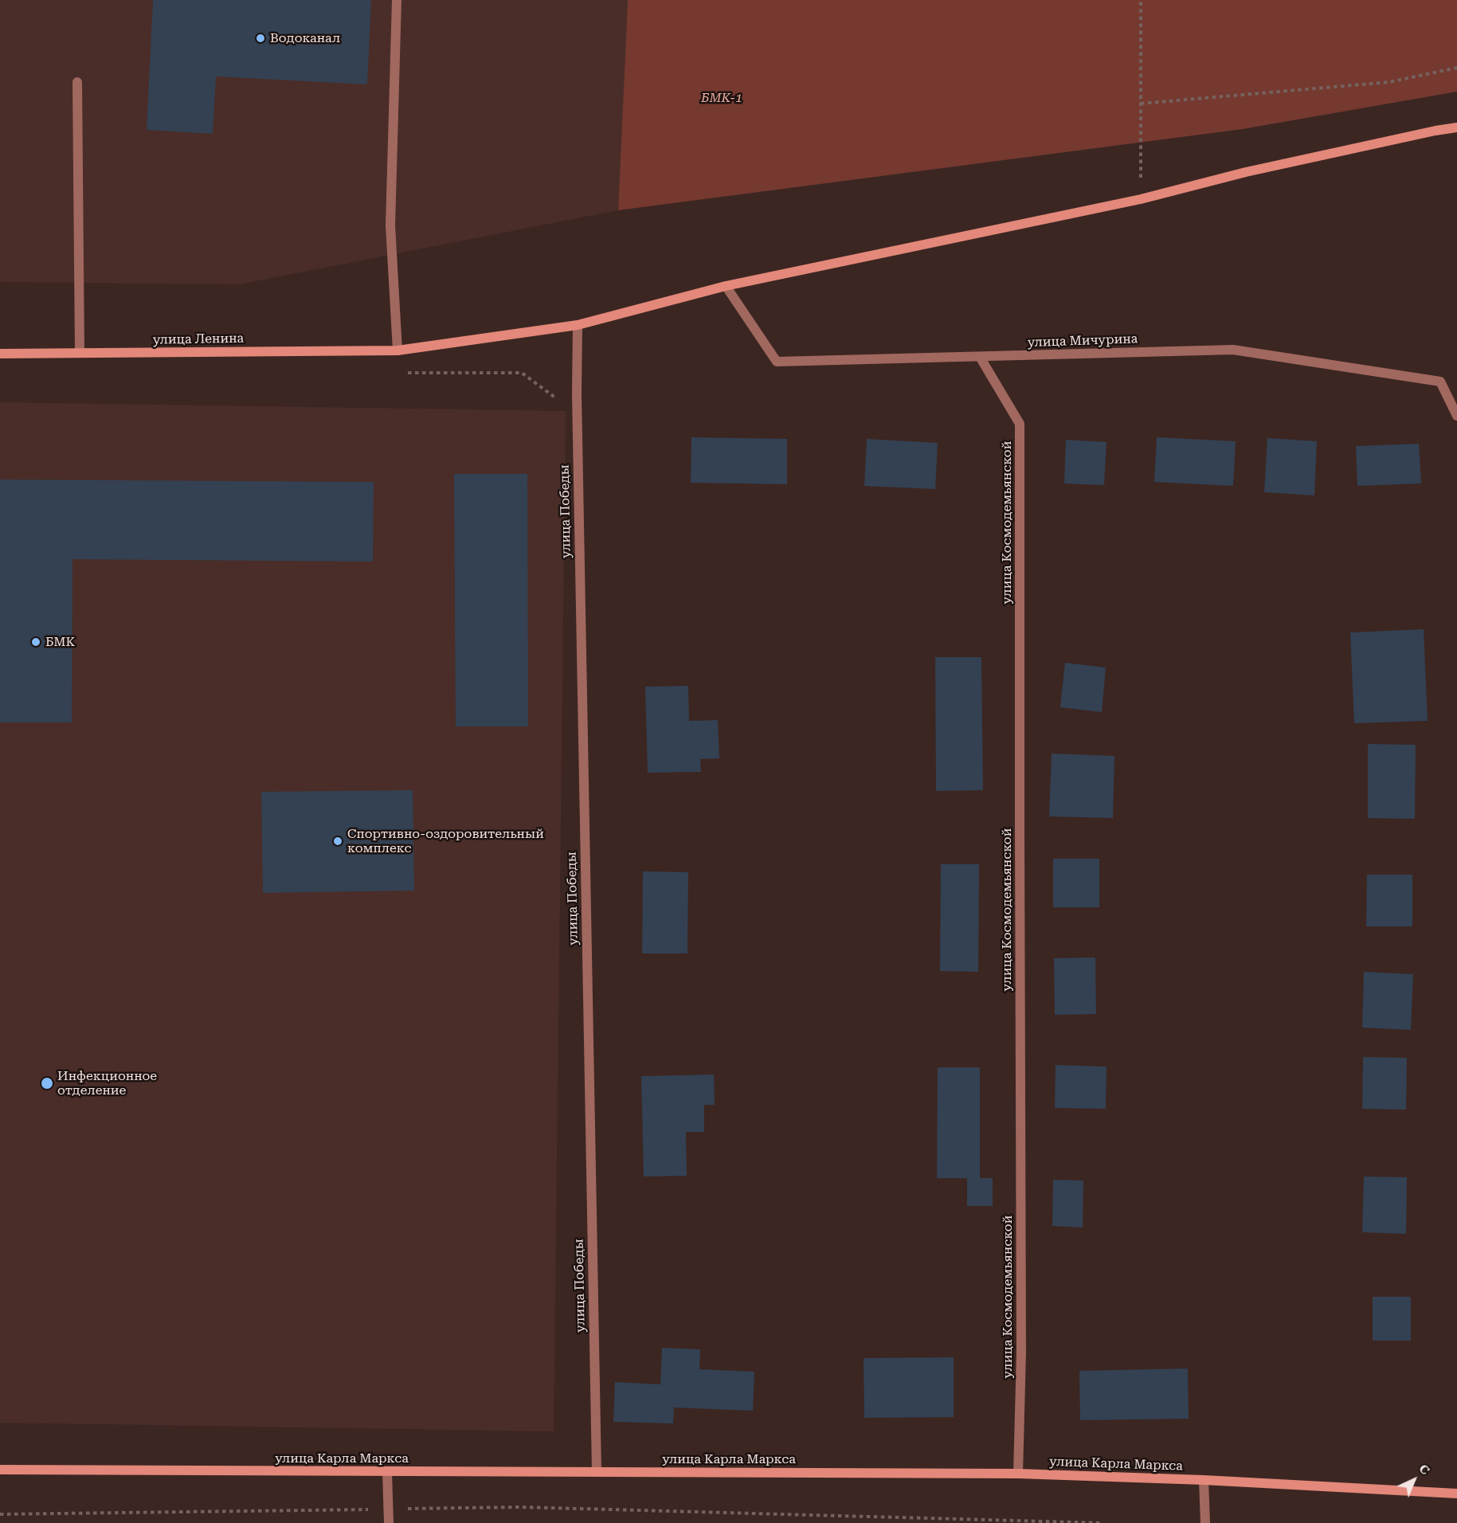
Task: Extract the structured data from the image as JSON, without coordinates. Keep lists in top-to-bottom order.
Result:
{
  "streets": {
    "main road": ["улица Ленина", "улица Карла Маркса"],
    "street": ["улица Мичурина", "улица Победы", "улица Космодемьянской"]
  },
  "crossings": [
    ["улица Ленина", "улица Мичурина"],
    ["улица Ленина", "улица Победы"],
    ["улица Мичурина", "улица Космодемьянской"],
    ["улица Победы", "улица Карла Маркса"],
    ["улица Космодемьянской", "улица Карла Маркса"]
  ],
  "parks": ["БМК-1"],
  "places": [
    "Водоканал",
    "БМК",
    "Спортивно-оздоровительный комплекс",
    "Инфекционное отделение"
  ],
  "north": "top right"
}
